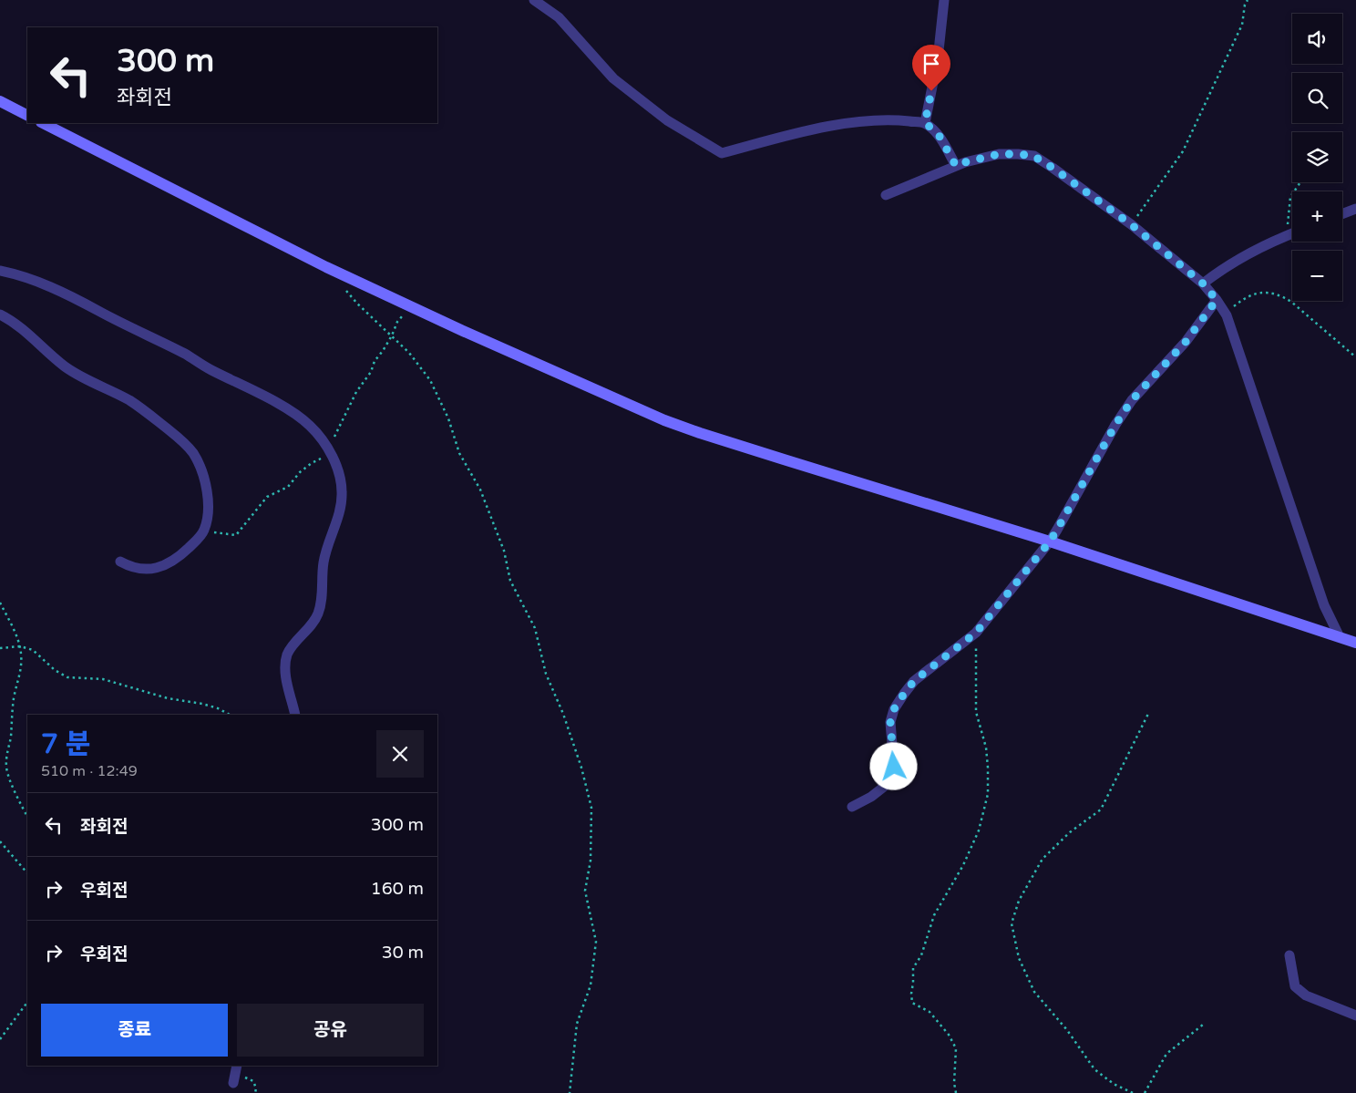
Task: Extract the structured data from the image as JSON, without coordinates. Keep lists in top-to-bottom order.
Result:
{
  "page": {
    "map_buttons": ["+", "−"],
    "turn": ["300 m", "좌회전"],
    "heading": ["7 분", "510 m · 12:49"],
    "list": [
      {
        "name": "좌회전",
        "value": "300 m"
      },
      {
        "name": "우회전",
        "value": "160 m"
      },
      {
        "name": "우회전",
        "value": "30 m"
      }
    ],
    "buttons": ["종료", "공유"]
  }
}
